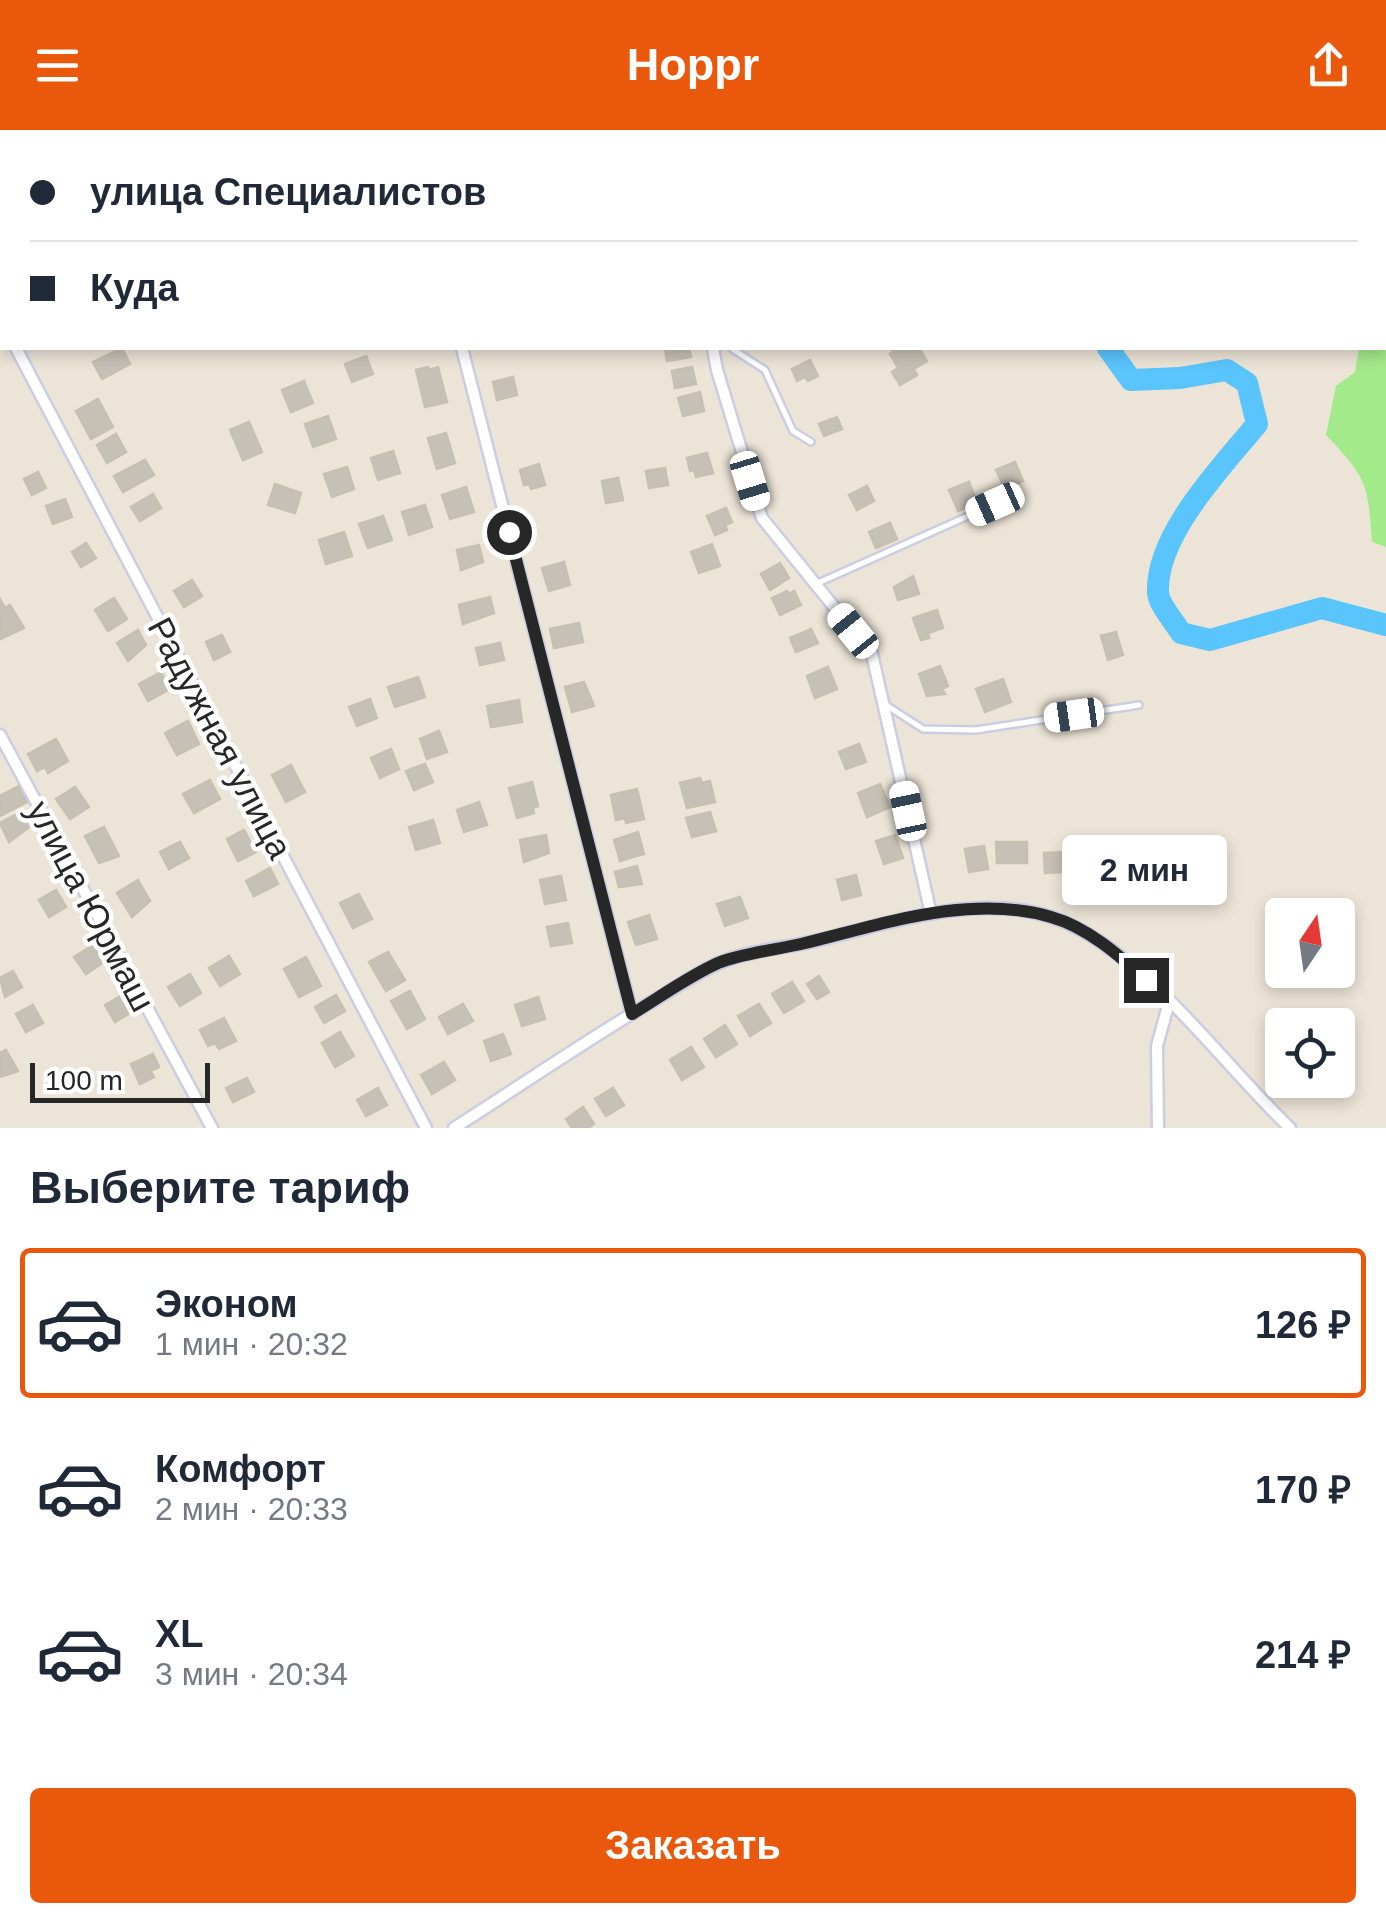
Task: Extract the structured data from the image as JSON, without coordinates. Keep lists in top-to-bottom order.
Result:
{
  "streets": {
    "street": ["Радужная улица", "улица Юрмаш"]
  },
  "scale_bar": "100 m",
  "north": "top",
  "page": {
    "header": "Hoppr",
    "banner": ["улица Специалистов", "Куда"],
    "bubble": "2 мин",
    "scale": "100 m",
    "heading": "Выберите тариф",
    "list": [
      {
        "name": "Эконом",
        "note": "1 мин · 20:32",
        "value": "126 ₽"
      },
      {
        "name": "Комфорт",
        "note": "2 мин · 20:33",
        "value": "170 ₽"
      },
      {
        "name": "XL",
        "note": "3 мин · 20:34",
        "value": "214 ₽"
      }
    ],
    "buttons": "Заказать"
  }
}
